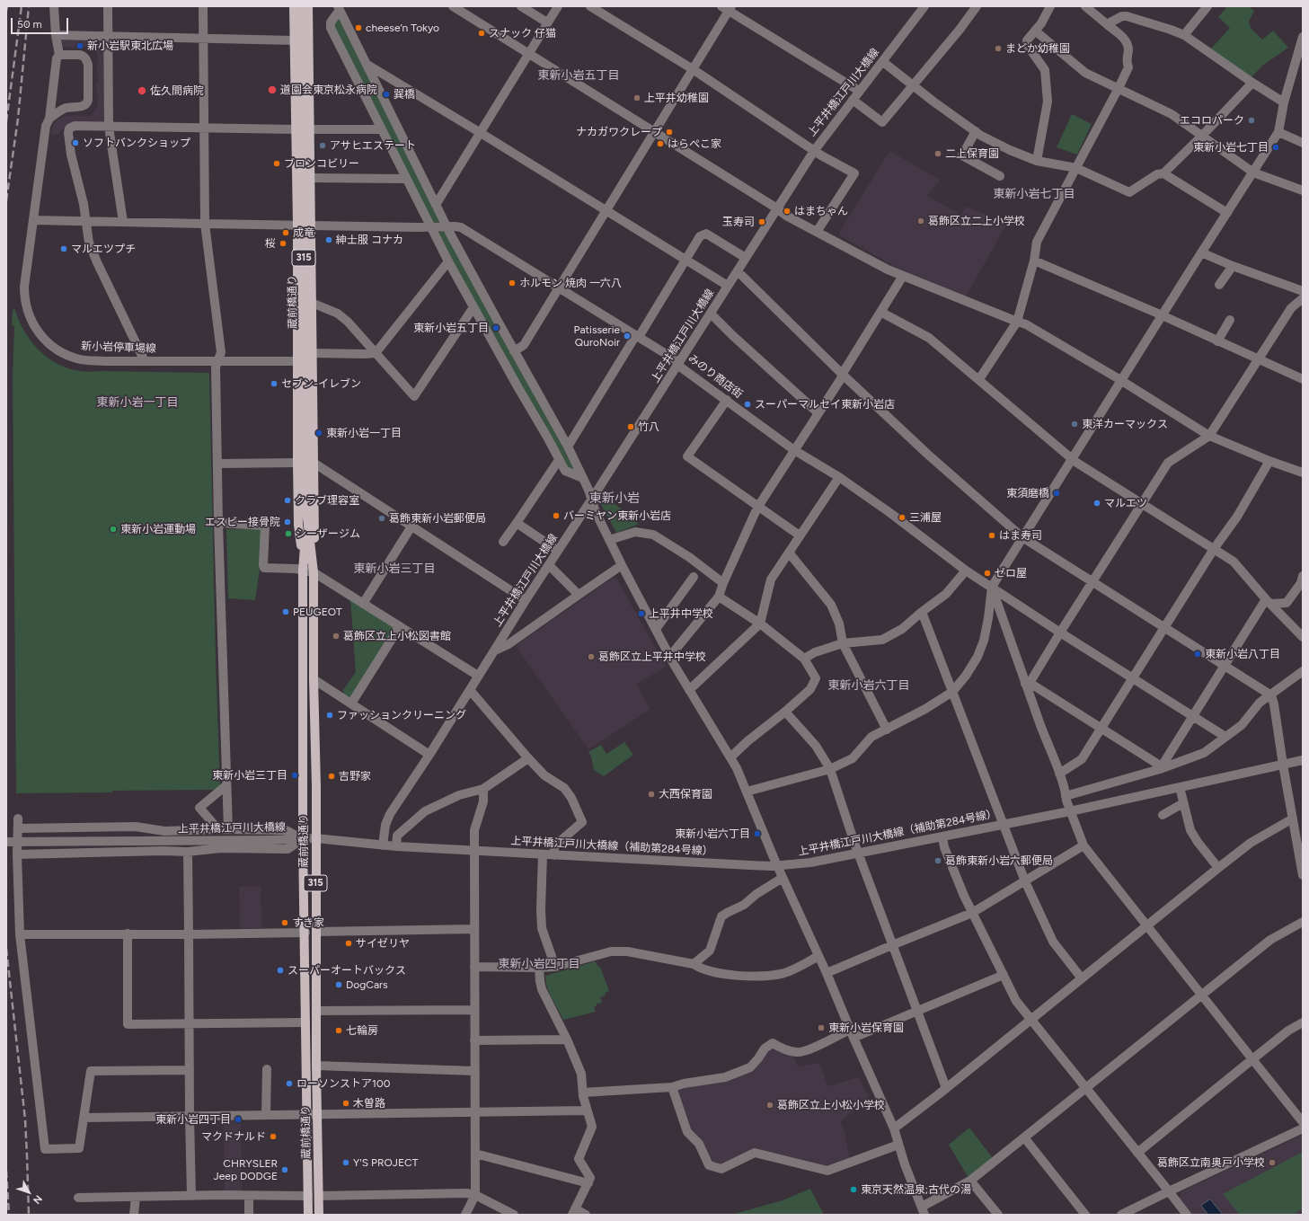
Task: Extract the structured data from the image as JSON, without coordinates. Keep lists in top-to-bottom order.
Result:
{
  "streets": {
    "main road": ["315", "蔵前橋通り"],
    "street": [
      "上平井橋江戸川大橋線",
      "新小岩停車場線",
      "みのり商店街",
      "上平井橋江戸川大橋線（補助第284号線）"
    ]
  },
  "crossings": [
    ["上平井橋江戸川大橋線", "蔵前橋通り"],
    ["上平井橋江戸川大橋線", "みのり商店街"],
    ["上平井橋江戸川大橋線", "上平井橋江戸川大橋線（補助第284号線）"],
    ["新小岩停車場線", "みのり商店街"]
  ],
  "districts": [
    "東新小岩五丁目",
    "東新小岩七丁目",
    "東新小岩一丁目",
    "東新小岩",
    "東新小岩三丁目",
    "東新小岩六丁目",
    "東新小岩四丁目"
  ],
  "places": [
    "cheese’n Tokyo",
    "スナック 仔猫",
    "新小岩駅東北広場",
    "まどか幼稚園",
    "道園会東京松永病院",
    "佐久間病院",
    "巽橋",
    "上平井幼稚園",
    "エコロパーク",
    "ナカガワクレープ",
    "ソフトバンクショップ",
    "はらぺこ家",
    "アサヒエステート",
    "東新小岩七丁目",
    "二上保育園",
    "ブロンコビリー",
    "はまちゃん",
    "葛飾区立二上小学校",
    "玉寿司",
    "成竜",
    "紳士服 コナカ",
    "桜",
    "マルエツプチ",
    "ホルモン 焼肉 一六八",
    "東新小岩五丁目",
    "Patisserie QuroNoir",
    "セブン-イレブン",
    "スーパーマルセイ東新小岩店",
    "東洋カーマックス",
    "竹八",
    "東新小岩一丁目",
    "東須磨橋",
    "クラブ理容室",
    "マルエツ",
    "バーミヤン東新小岩店",
    "三浦屋",
    "葛飾東新小岩郵便局",
    "エスビー接骨院",
    "東新小岩運動場",
    "シーザージム",
    "はま寿司",
    "ゼロ屋",
    "PEUGEOT",
    "上平井中学校",
    "葛飾区立上小松図書館",
    "東新小岩八丁目",
    "葛飾区立上平井中学校",
    "ファッションクリーニング",
    "東新小岩三丁目",
    "吉野家",
    "大西保育園",
    "東新小岩六丁目",
    "葛飾東新小岩六郵便局",
    "すき家",
    "サイゼリヤ",
    "スーパーオートバックス",
    "DogCars",
    "東新小岩保育園",
    "七輪房",
    "ローソンストア100",
    "木曽路",
    "葛飾区立上小松小学校",
    "東新小岩四丁目",
    "マクドナルド",
    "Y'S PROJECT",
    "葛飾区立南奥戸小学校",
    "CHRYSLER Jeep DODGE",
    "東京天然温泉;古代の湯"
  ],
  "scale_bar": "50 m",
  "north": "bottom right"
}
